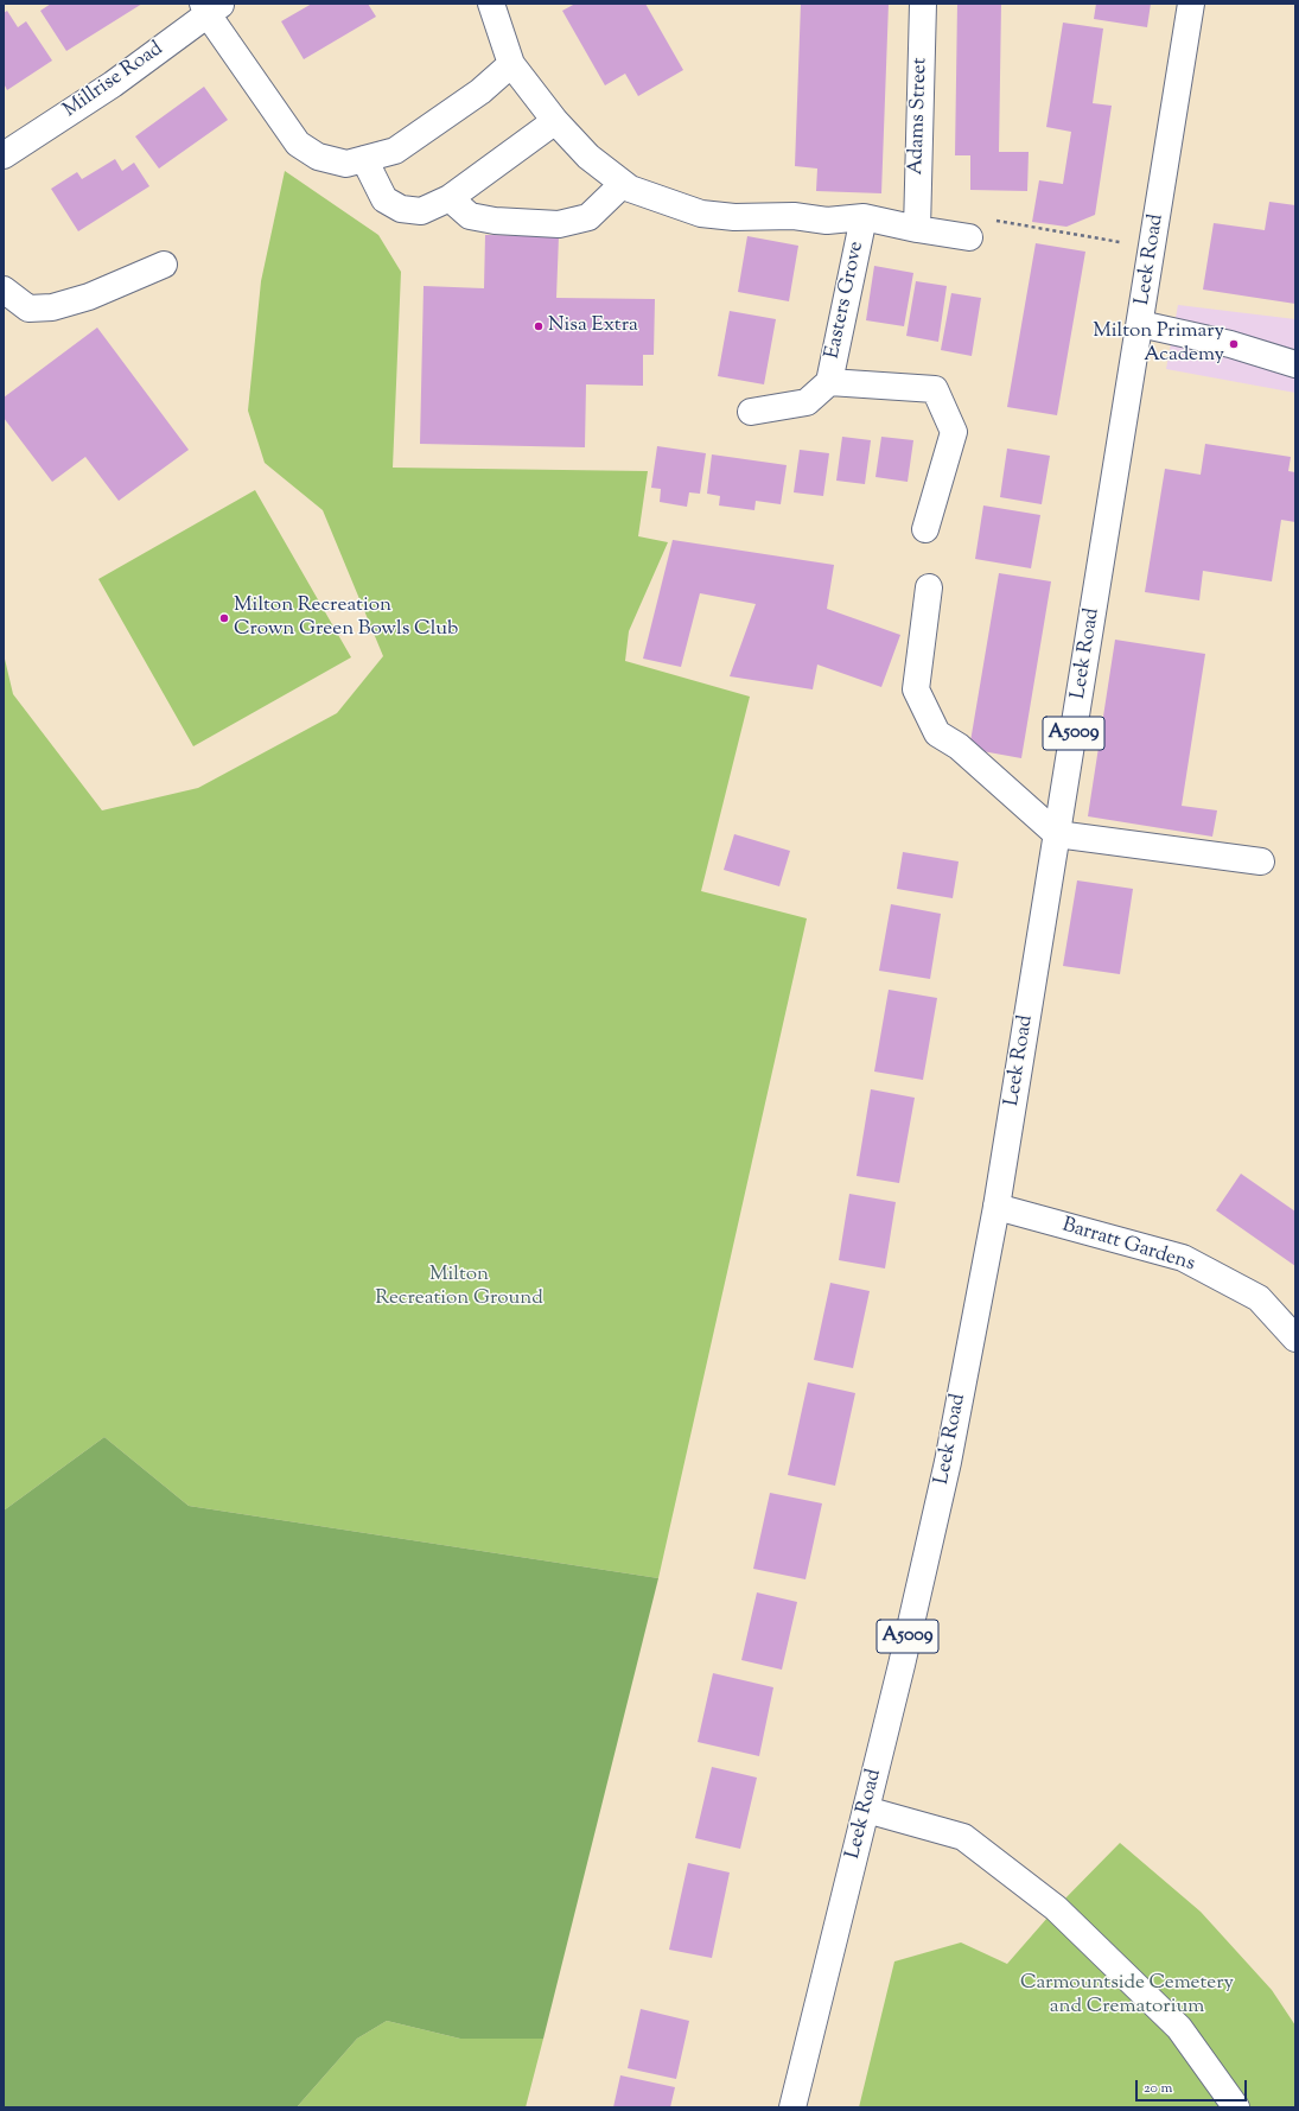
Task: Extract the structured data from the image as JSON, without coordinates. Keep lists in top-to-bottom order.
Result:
{
  "streets": {
    "main road": [
      "Millrise Road",
      "Adams Street",
      "Leek Road",
      "Easters Grove",
      "A5009",
      "Barratt Gardens"
    ]
  },
  "crossings": [
    ["Leek Road", "Barratt Gardens"]
  ],
  "parks": ["Milton Recreation Ground", "Carmountside Cemetery and Crematorium"],
  "places": ["Nisa Extra", "Milton Primary Academy", "Milton Recreation Crown Green Bowls Club"],
  "scale_bar": "20 m"
}
